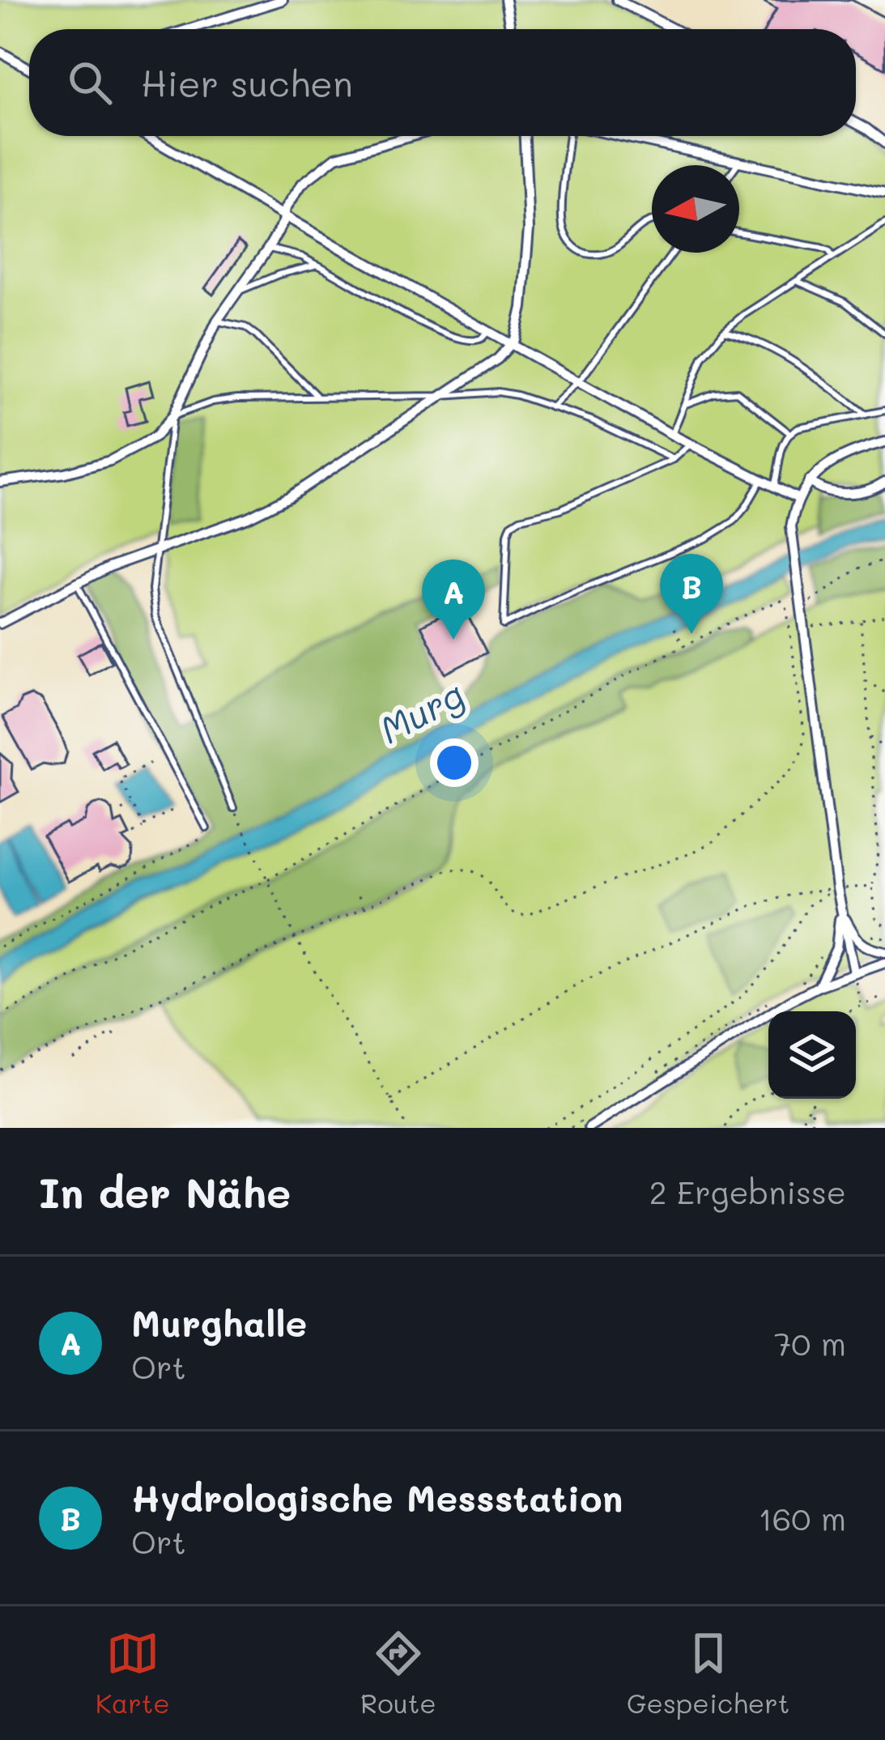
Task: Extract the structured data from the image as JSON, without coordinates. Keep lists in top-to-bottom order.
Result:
{
  "water": ["Murg"],
  "north": "left",
  "page": {
    "search": "Hier suchen",
    "pins": ["B", "A"],
    "heading": ["In der Nähe", "2 Ergebnisse"],
    "list": [
      {
        "mark": "A",
        "name": "Murghalle",
        "note": "Ort",
        "value": "70 m"
      },
      {
        "mark": "B",
        "name": "Hydrologische Messstation",
        "note": "Ort",
        "value": "160 m"
      }
    ],
    "nav": ["Karte", "Route", "Gespeichert"]
  }
}
